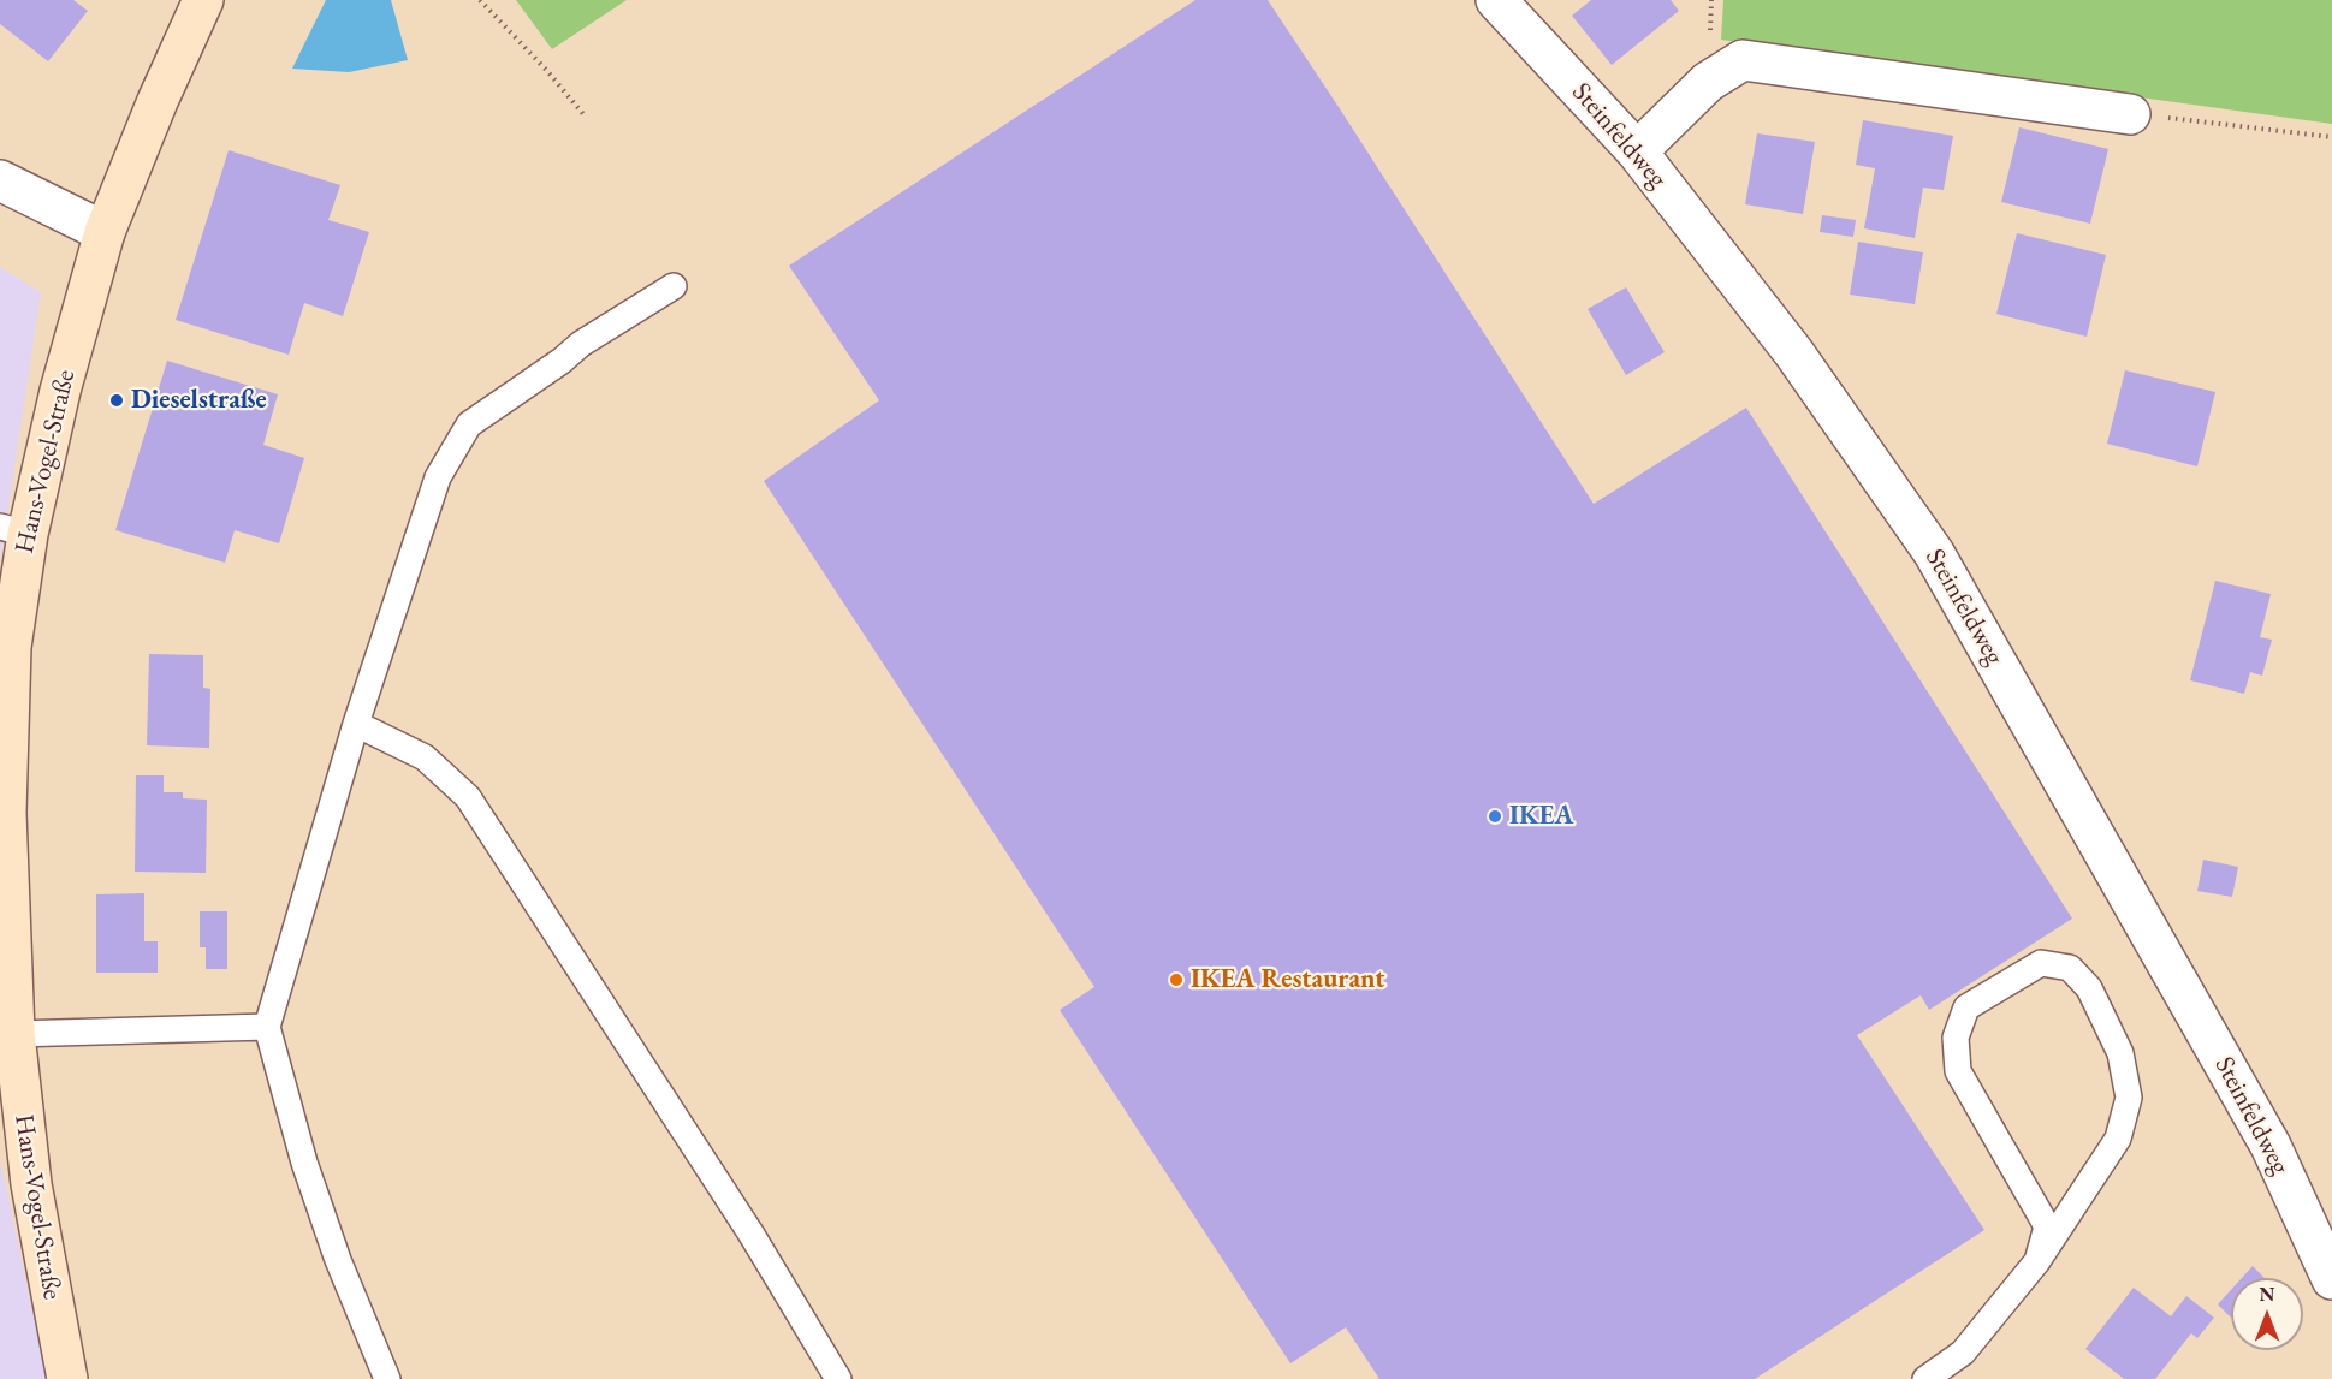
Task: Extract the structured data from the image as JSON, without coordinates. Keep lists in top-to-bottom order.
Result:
{
  "streets": {
    "main road": ["Hans-Vogel-Straße"],
    "street": ["Steinfeldweg"]
  },
  "places": ["Dieselstraße", "IKEA", "IKEA Restaurant"],
  "north": "top"
}
